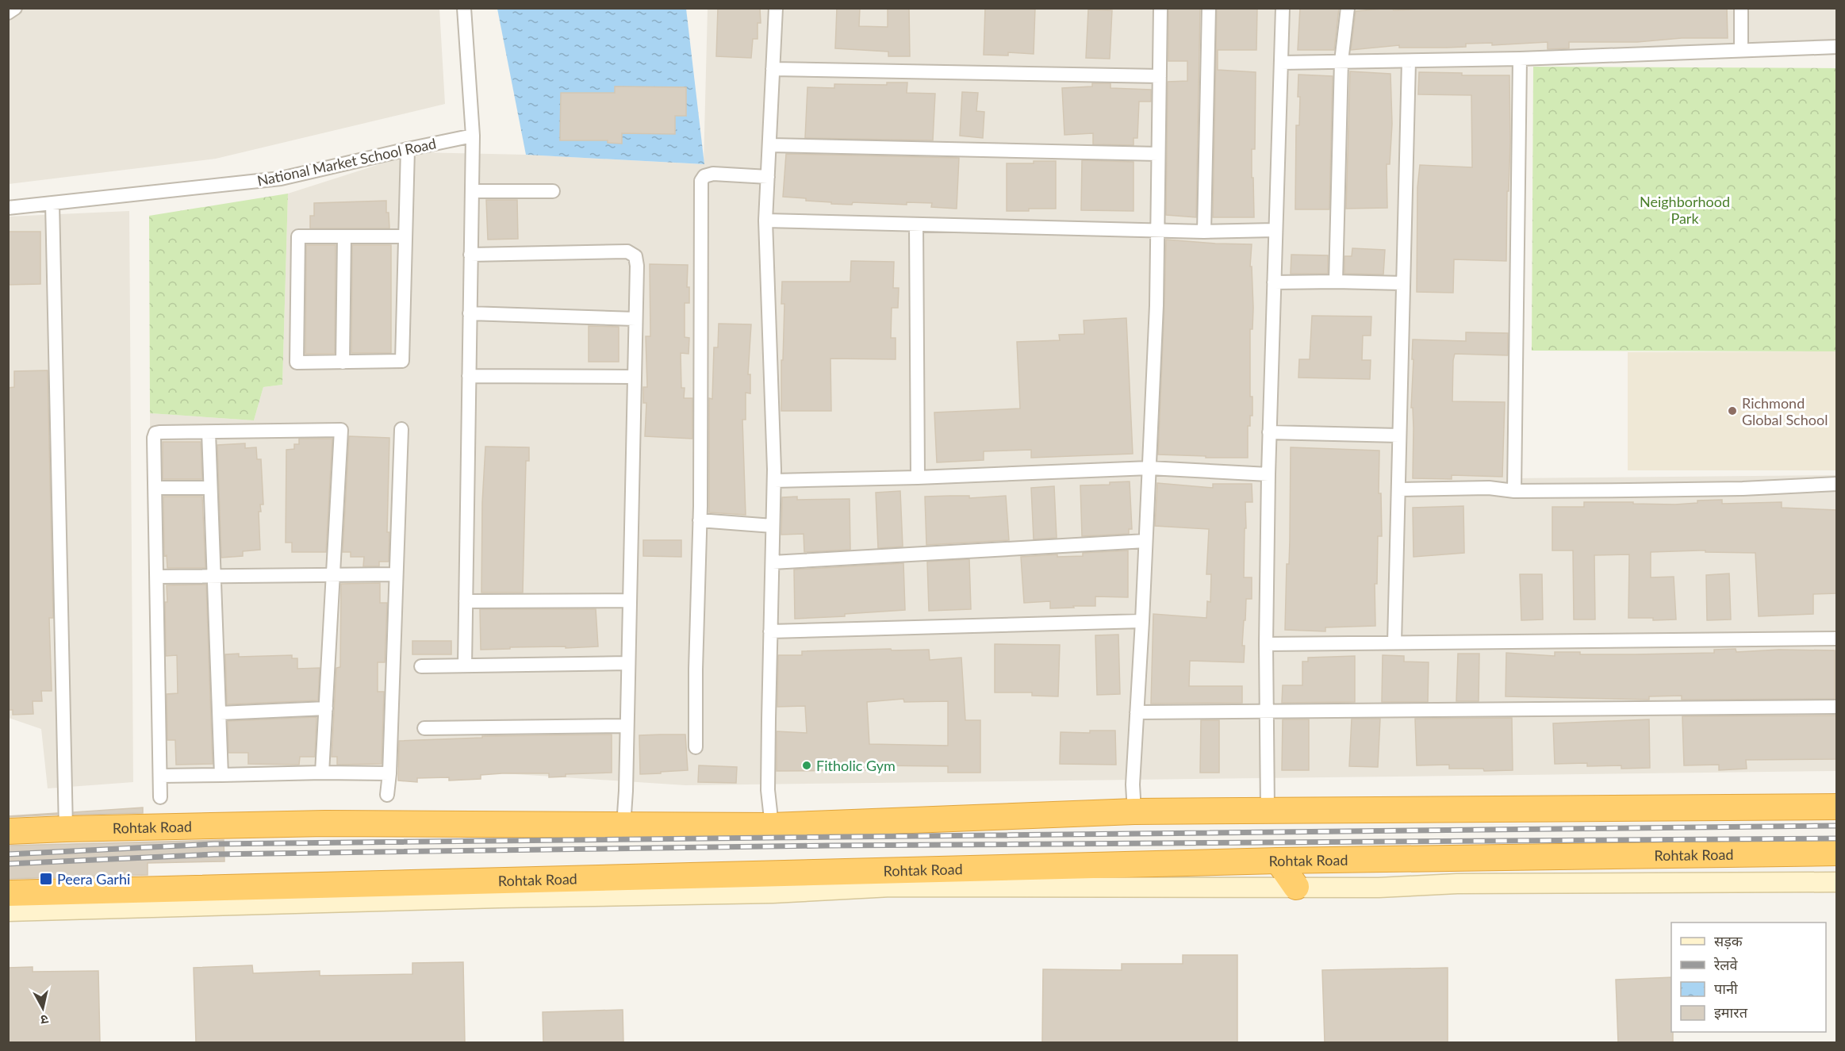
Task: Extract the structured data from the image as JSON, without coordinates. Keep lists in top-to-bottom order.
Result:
{
  "streets": {
    "highway": ["Rohtak Road"],
    "street": ["National Market School Road"]
  },
  "parks": ["Neighborhood Park"],
  "places": {
    "other": ["Richmond Global School", "Fitholic Gym"],
    "transit": ["Peera Garhi"]
  },
  "legend": [
    "सड़क",
    "रेलवे",
    "पानी",
    "इमारत"
  ],
  "north": "bottom"
}
